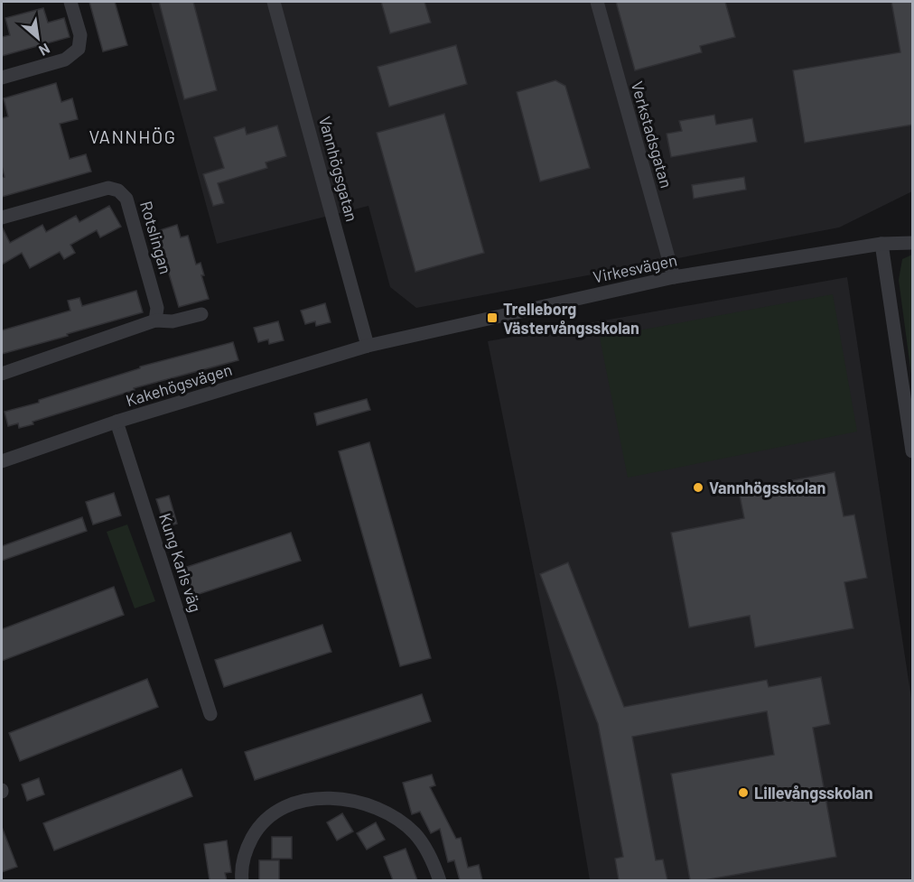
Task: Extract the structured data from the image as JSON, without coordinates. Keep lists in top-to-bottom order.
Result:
{
  "streets": {
    "street": [
      "Verkstadsgatan",
      "Vannhögsgatan",
      "Rotslingan",
      "Virkesvägen",
      "Kakehögsvägen",
      "Kung Karls väg"
    ]
  },
  "crossings": [
    ["Verkstadsgatan", "Virkesvägen"],
    ["Vannhögsgatan", "Virkesvägen"],
    ["Vannhögsgatan", "Kakehögsvägen"],
    ["Virkesvägen", "Kakehögsvägen"],
    ["Kakehögsvägen", "Kung Karls väg"]
  ],
  "districts": ["VANNHÖG"],
  "places": {
    "transit": ["Trelleborg Västervångsskolan"],
    "other": ["Vannhögsskolan", "Lillevångsskolan"]
  },
  "north": "bottom right"
}
